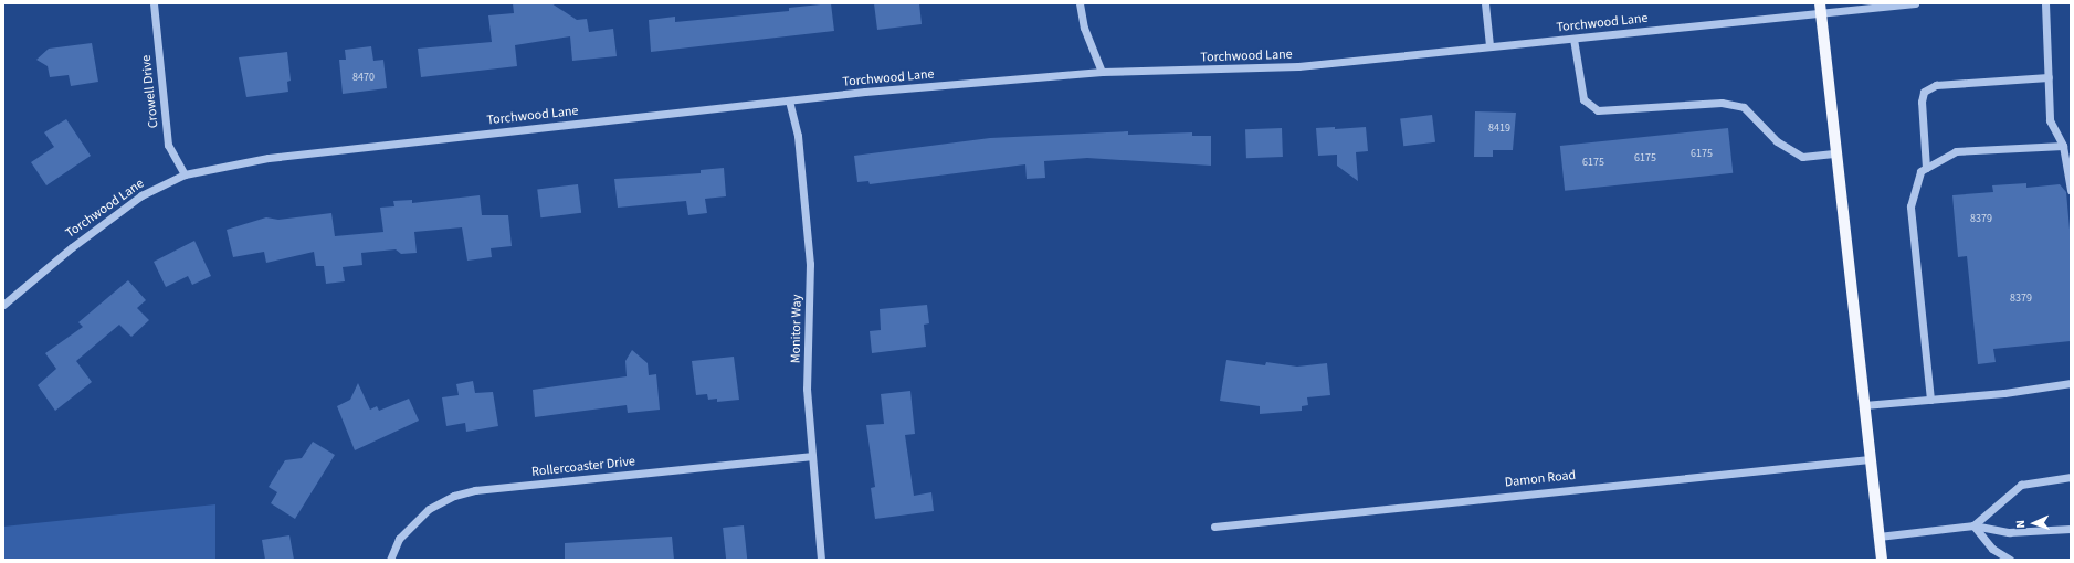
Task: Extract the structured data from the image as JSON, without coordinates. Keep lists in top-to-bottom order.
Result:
{
  "streets": {
    "street": [
      "Torchwood Lane",
      "Crowell Drive",
      "Monitor Way",
      "Rollercoaster Drive",
      "Damon Road"
    ]
  },
  "crossings": [
    ["Torchwood Lane", "Crowell Drive"],
    ["Torchwood Lane", "Monitor Way"],
    ["Monitor Way", "Rollercoaster Drive"]
  ],
  "house_numbers": [
    "8470",
    "8419",
    "6175",
    "6175",
    "6175",
    "8379",
    "8379"
  ],
  "north": "left"
}
